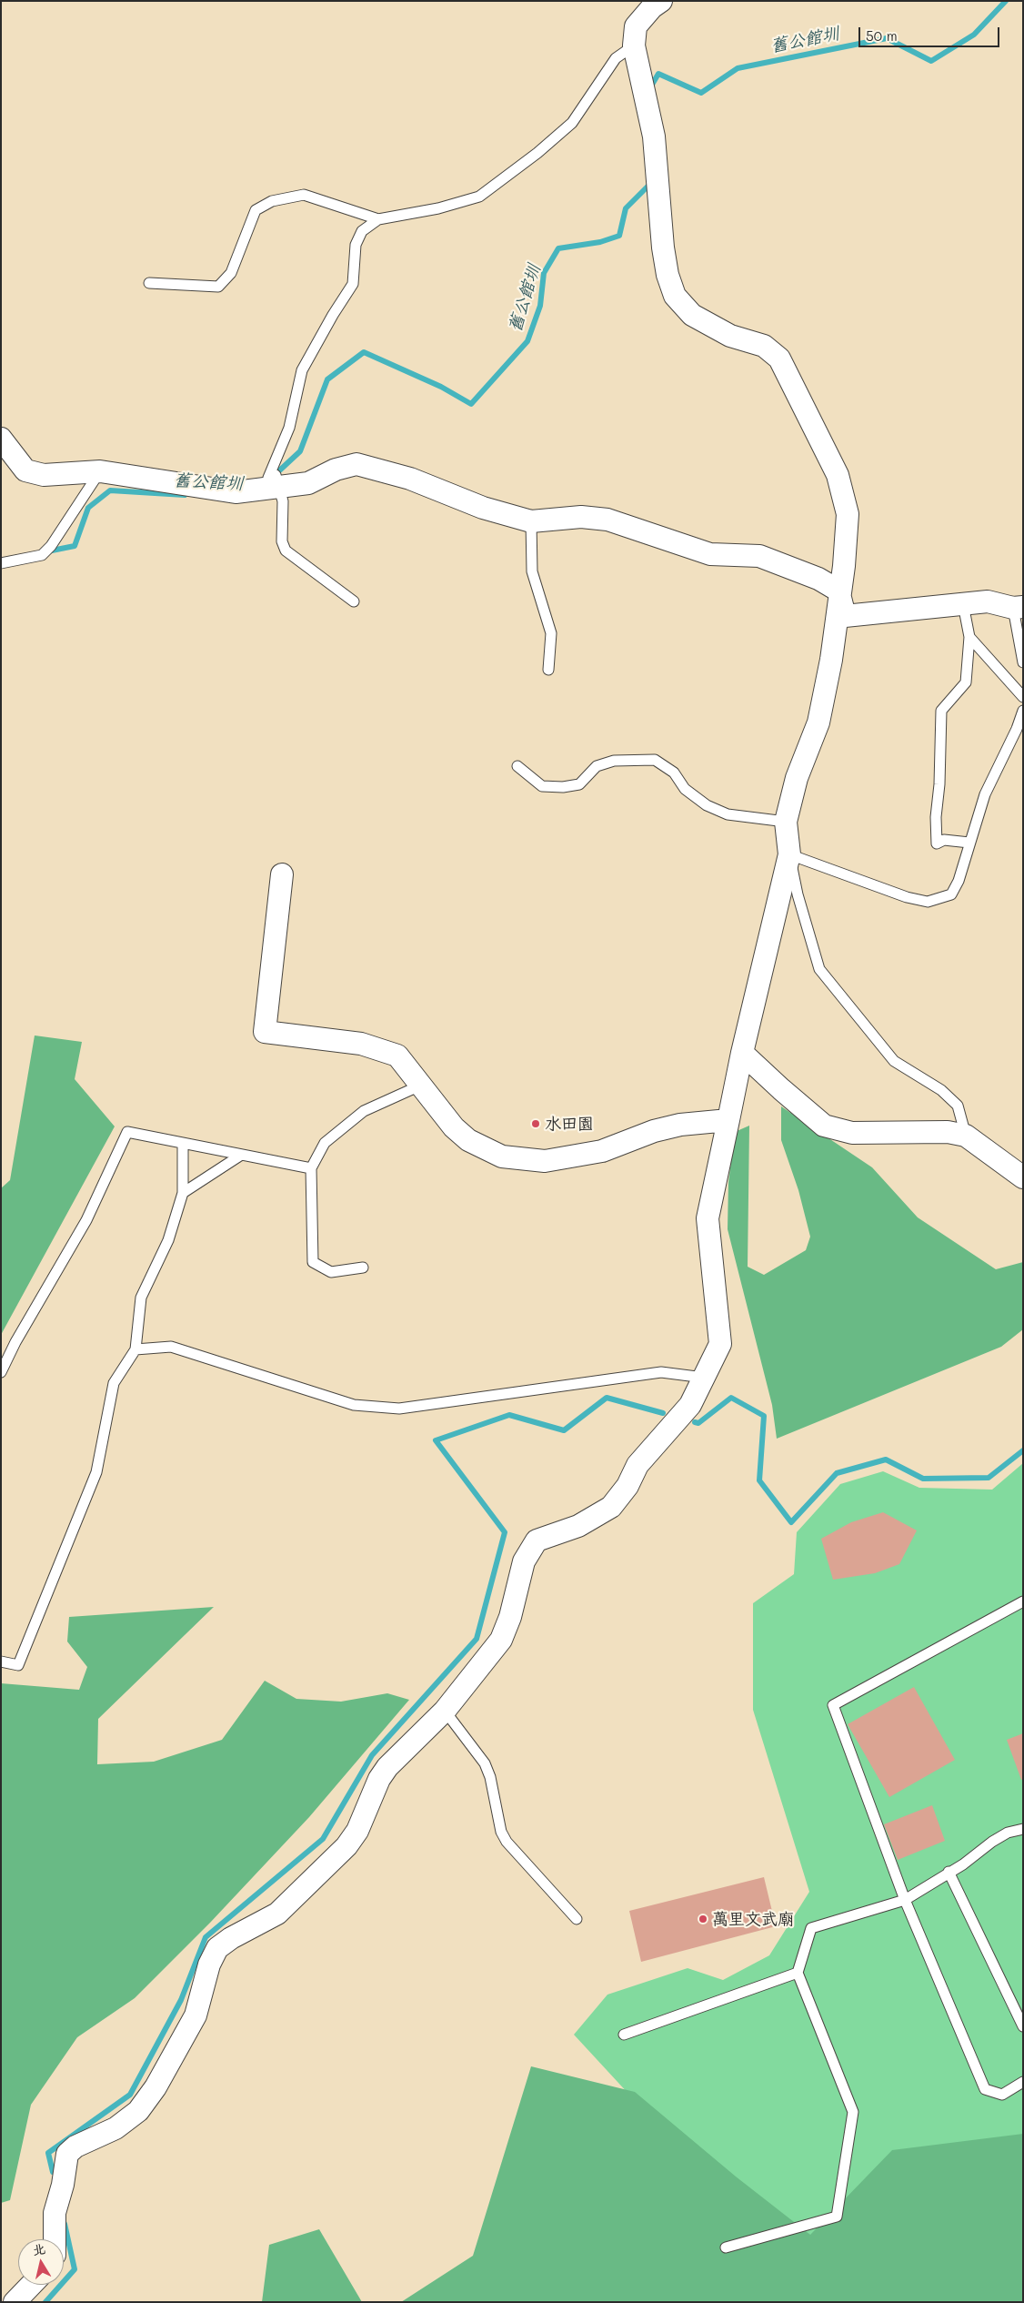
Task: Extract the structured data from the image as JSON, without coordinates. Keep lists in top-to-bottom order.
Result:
{
  "water": ["舊公館圳"],
  "places": ["水田園", "萬里文武廟"],
  "scale_bar": "50 m",
  "north": "top"
}
